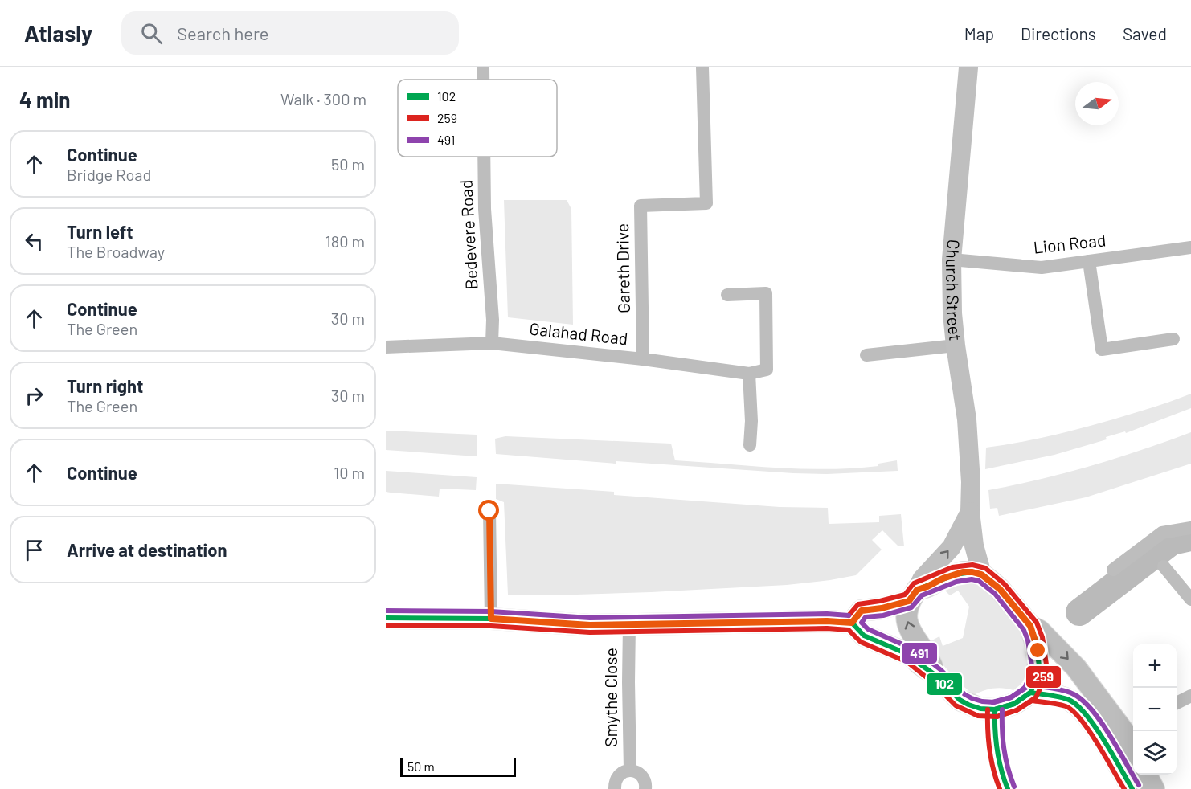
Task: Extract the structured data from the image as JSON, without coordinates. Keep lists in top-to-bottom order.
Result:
{
  "streets": {
    "main road": ["Church Street"],
    "street": [
      "Bedevere Road",
      "Lion Road",
      "Gareth Drive",
      "Galahad Road",
      "Smythe Close"
    ]
  },
  "crossings": [
    ["Bedevere Road", "Galahad Road"],
    ["Lion Road", "Church Street"],
    ["Gareth Drive", "Galahad Road"]
  ],
  "lines": ["transit line 259", "transit line 102", "transit line 491"],
  "legend": ["102", "259", "491"],
  "scale_bar": "50 m",
  "north": "right",
  "page": {
    "header": "Atlasly",
    "search": "Search here",
    "nav": ["Map", "Directions", "Saved"],
    "heading": ["4 min", "Walk · 300 m"],
    "list": [
      ["Continue", "Bridge Road", "50 m"],
      ["Turn left", "The Broadway", "180 m"],
      ["Continue", "The Green", "30 m"],
      ["Turn right", "The Green", "30 m"],
      ["Continue", "10 m"],
      "Arrive at destination"
    ],
    "map_buttons": ["+", "−"],
    "scale": "50 m"
  }
}
